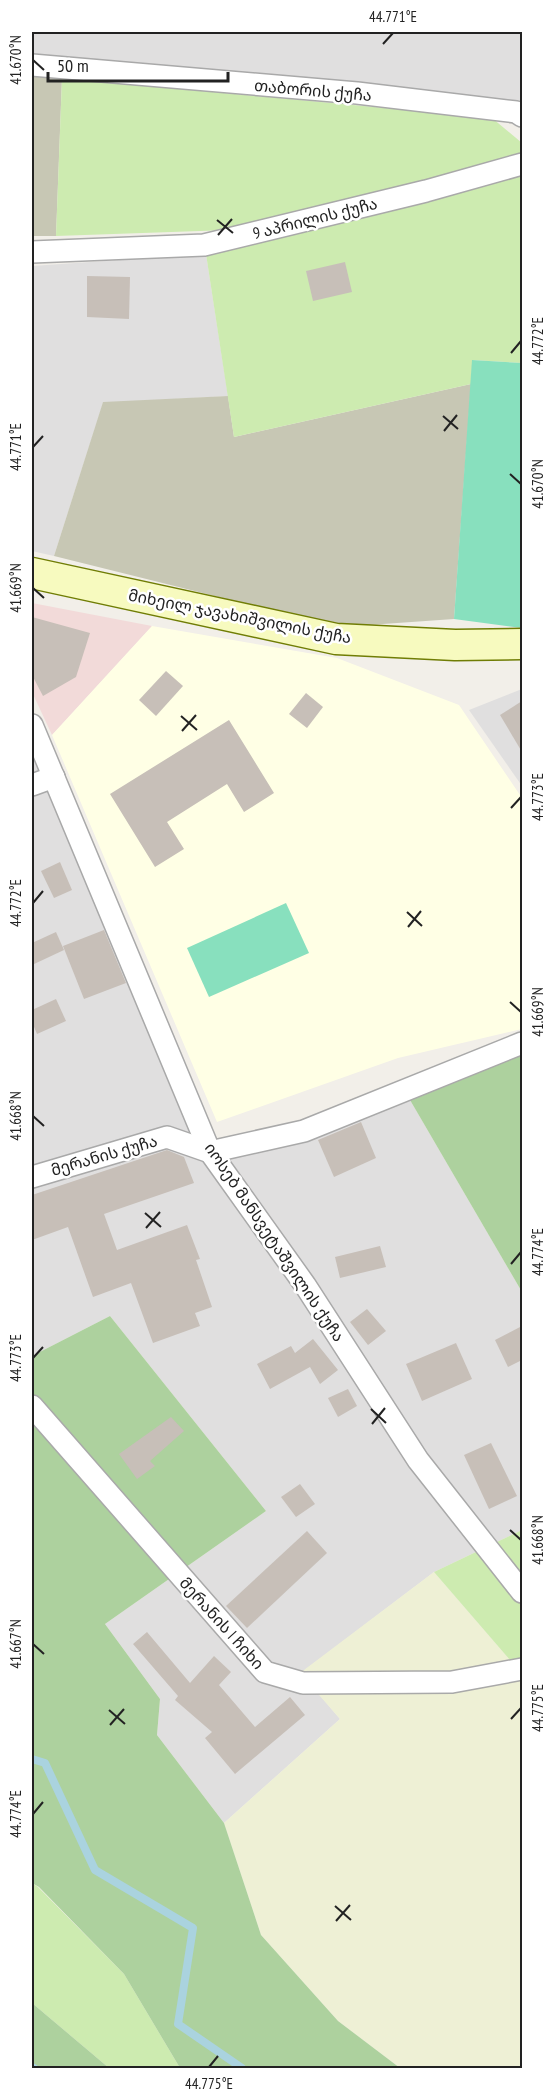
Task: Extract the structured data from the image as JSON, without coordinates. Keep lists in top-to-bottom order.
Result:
{
  "streets": {
    "main road": ["მიხეილ ჯავახიშვილის ქუჩა"],
    "street": [
      "თაბორის ქუჩა",
      "9 აპრილის ქუჩა",
      "მერანის ქუჩა",
      "იოსებ მანსვეტაშვილის ქუჩა",
      "მერანის I ჩიხი"
    ]
  },
  "crossings": [
    ["მერანის ქუჩა", "იოსებ მანსვეტაშვილის ქუჩა"]
  ],
  "scale_bar": "50 m",
  "coordinates": [
    "44.771°E",
    "41.670°N",
    "44.772°E",
    "41.669°N",
    "44.773°E",
    "41.668°N",
    "44.774°E",
    "41.667°N",
    "44.775°E"
  ]
}
